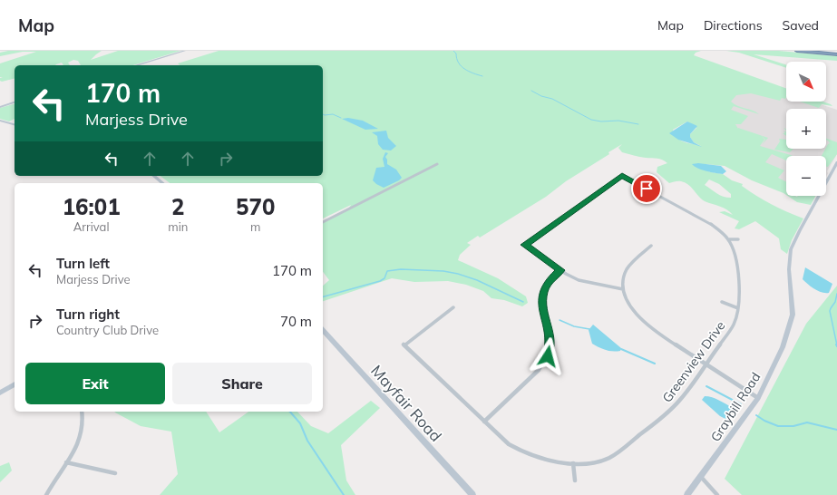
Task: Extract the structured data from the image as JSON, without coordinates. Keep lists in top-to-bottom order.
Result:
{
  "streets": {
    "street": ["Greenview Drive", "Mayfair Road", "Graybill Road"]
  },
  "north": "bottom right",
  "page": {
    "header": "Map",
    "nav": ["Map", "Directions", "Saved"],
    "map_buttons": ["+", "−"],
    "turn": ["170 m", "Marjess Drive"],
    "eta": [
      "16:01",
      "Arrival",
      "2",
      "min",
      "570",
      "m"
    ],
    "list": [
      {
        "name": "Turn left",
        "note": "Marjess Drive",
        "value": "170 m"
      },
      {
        "name": "Turn right",
        "note": "Country Club Drive",
        "value": "70 m"
      }
    ],
    "buttons": ["Exit", "Share"]
  }
}
